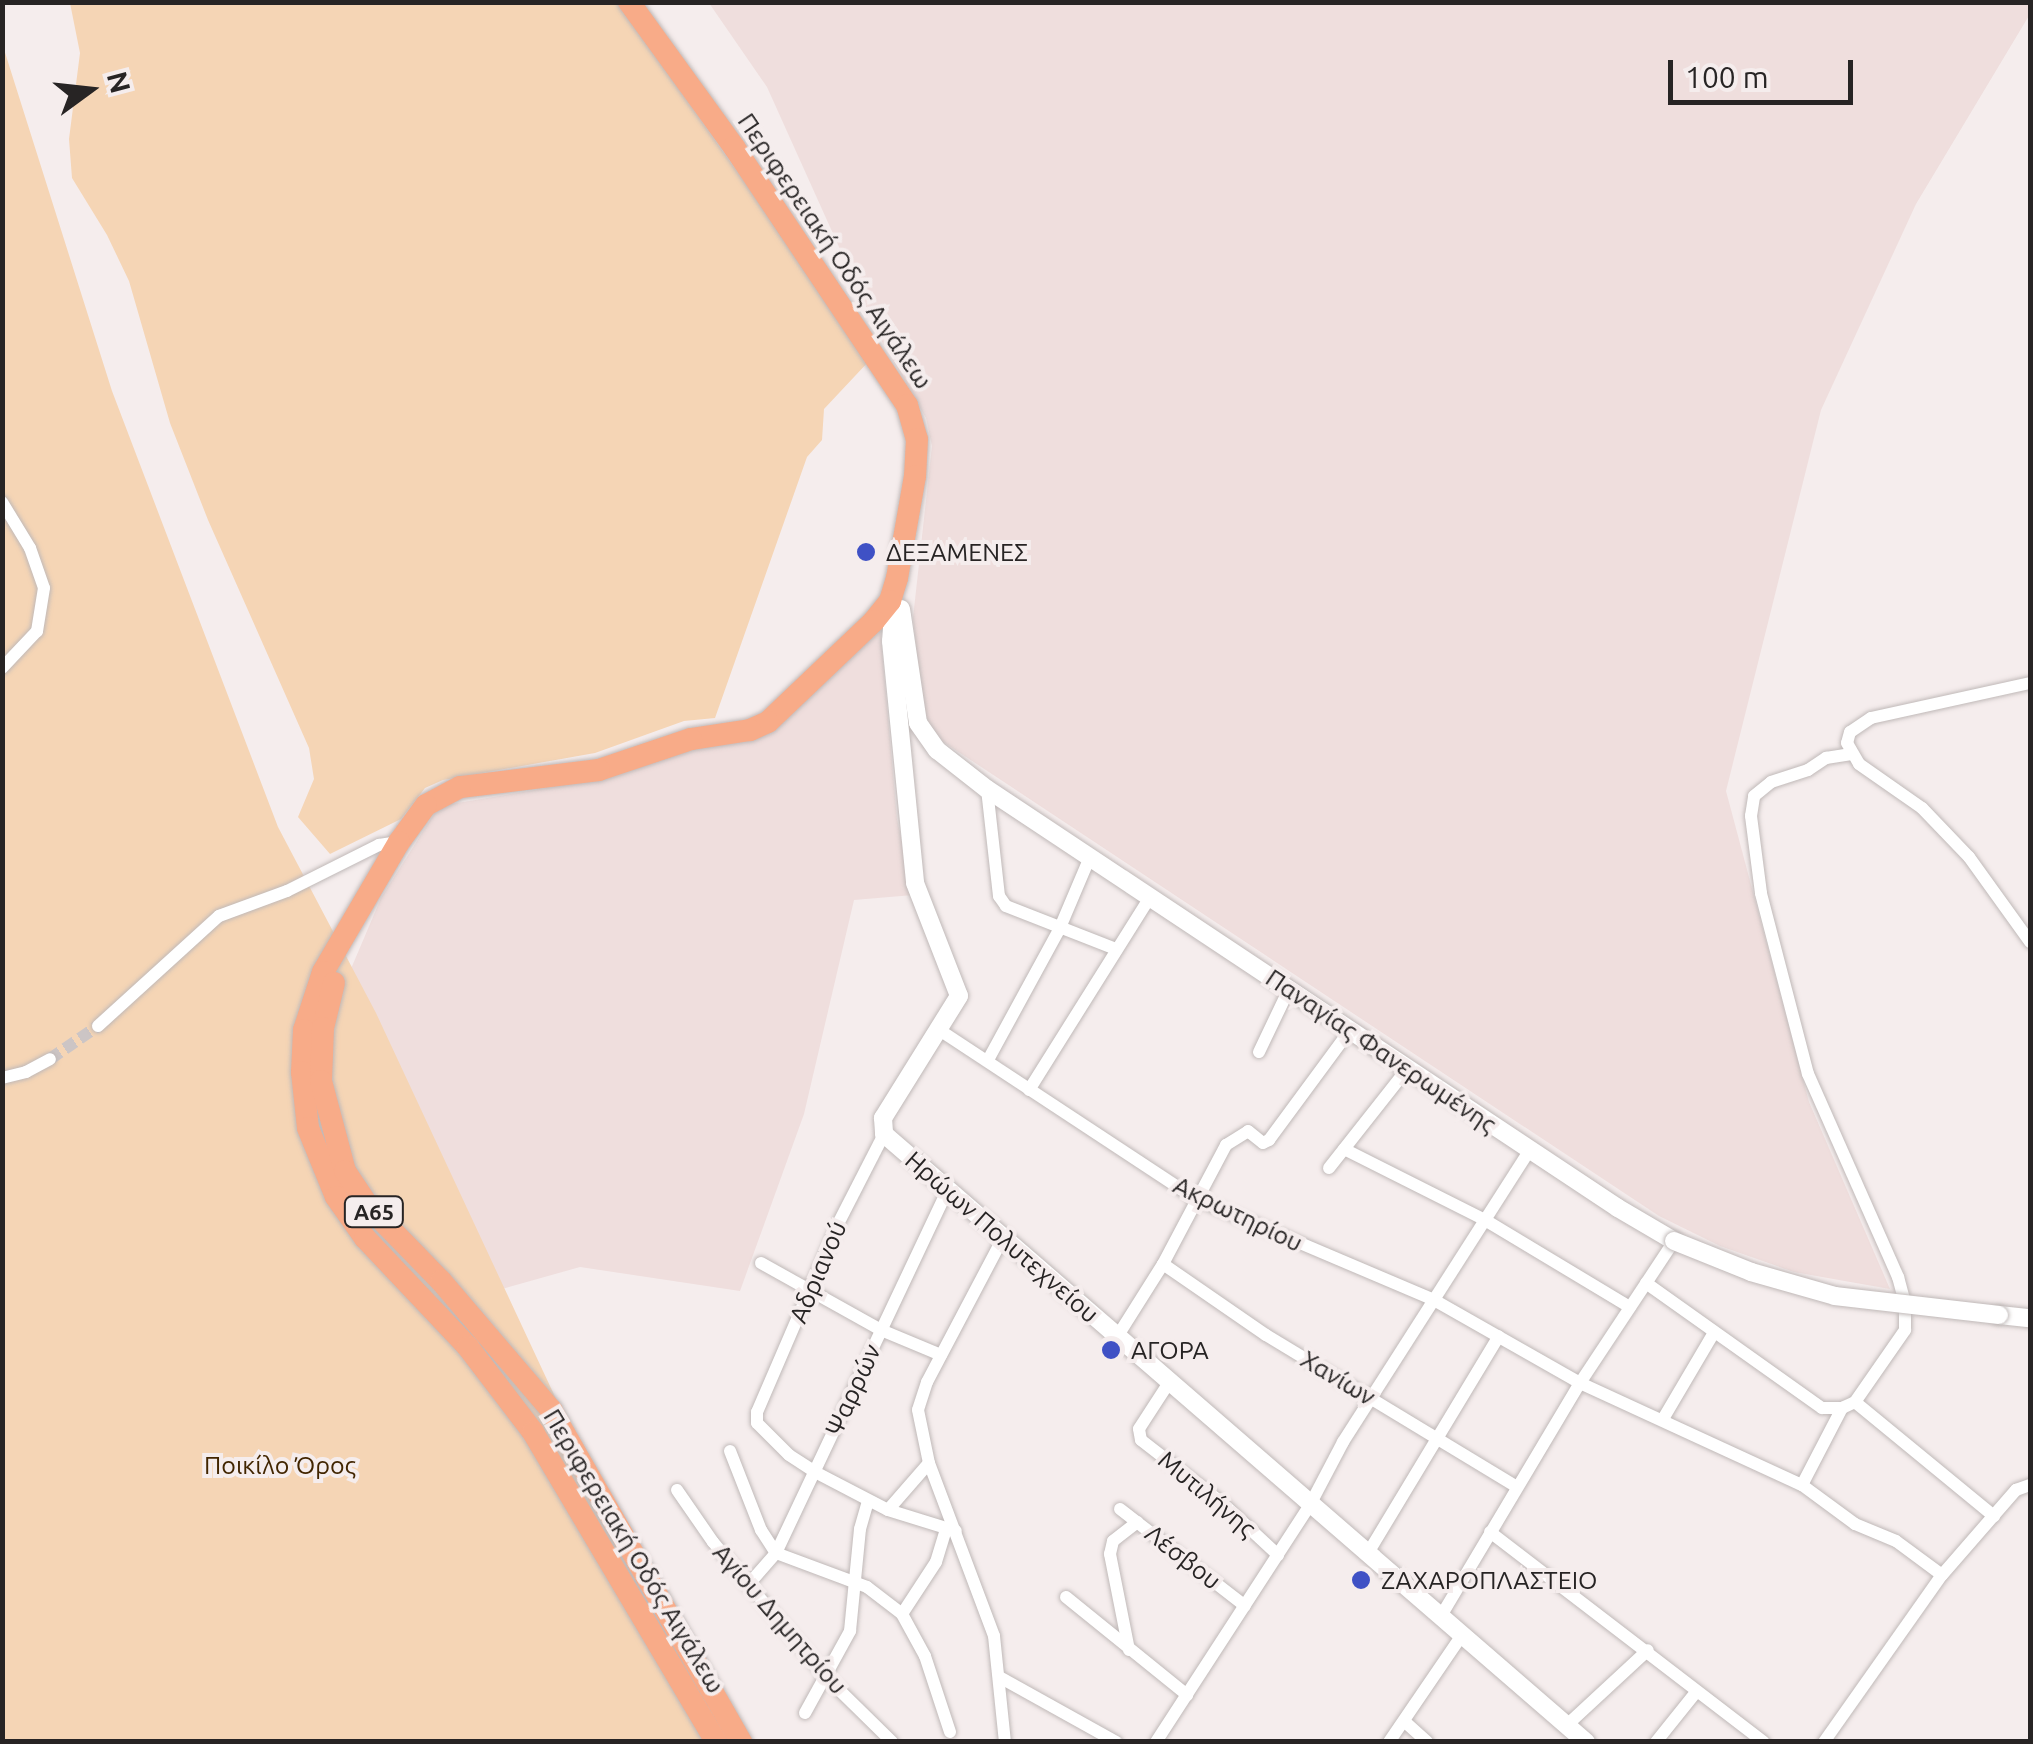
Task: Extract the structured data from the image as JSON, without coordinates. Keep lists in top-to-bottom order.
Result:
{
  "streets": {
    "highway": ["Περιφερειακή Οδός Αιγάλεω", "Α65"],
    "street": [
      "Παναγίας Φανερωμένης",
      "Ακρωτηρίου",
      "Ηρώων Πολυτεχνείου",
      "Αδριανού",
      "Χανίων",
      "Ψαρρών",
      "Μυτιλήνης",
      "Λέσβου",
      "Αγίου Δημητρίου"
    ]
  },
  "crossings": [
    ["Περιφερειακή Οδός Αιγάλεω", "Παναγίας Φανερωμένης"],
    ["Παναγίας Φανερωμένης", "Ηρώων Πολυτεχνείου"],
    ["Ακρωτηρίου", "Ηρώων Πολυτεχνείου"],
    ["Ηρώων Πολυτεχνείου", "Αδριανού"],
    ["Ηρώων Πολυτεχνείου", "Ψαρρών"],
    ["Ηρώων Πολυτεχνείου", "Μυτιλήνης"],
    ["Αδριανού", "Ψαρρών"],
    ["Ψαρρών", "Αγίου Δημητρίου"]
  ],
  "parks": ["Ποικίλο Όρος"],
  "places": ["ΔΕΞΑΜΕΝΕΣ", "ΑΓΟΡΑ", "ΖΑΧΑΡΟΠΛΑΣΤΕΙΟ"],
  "scale_bar": "100 m",
  "north": "right"
}
